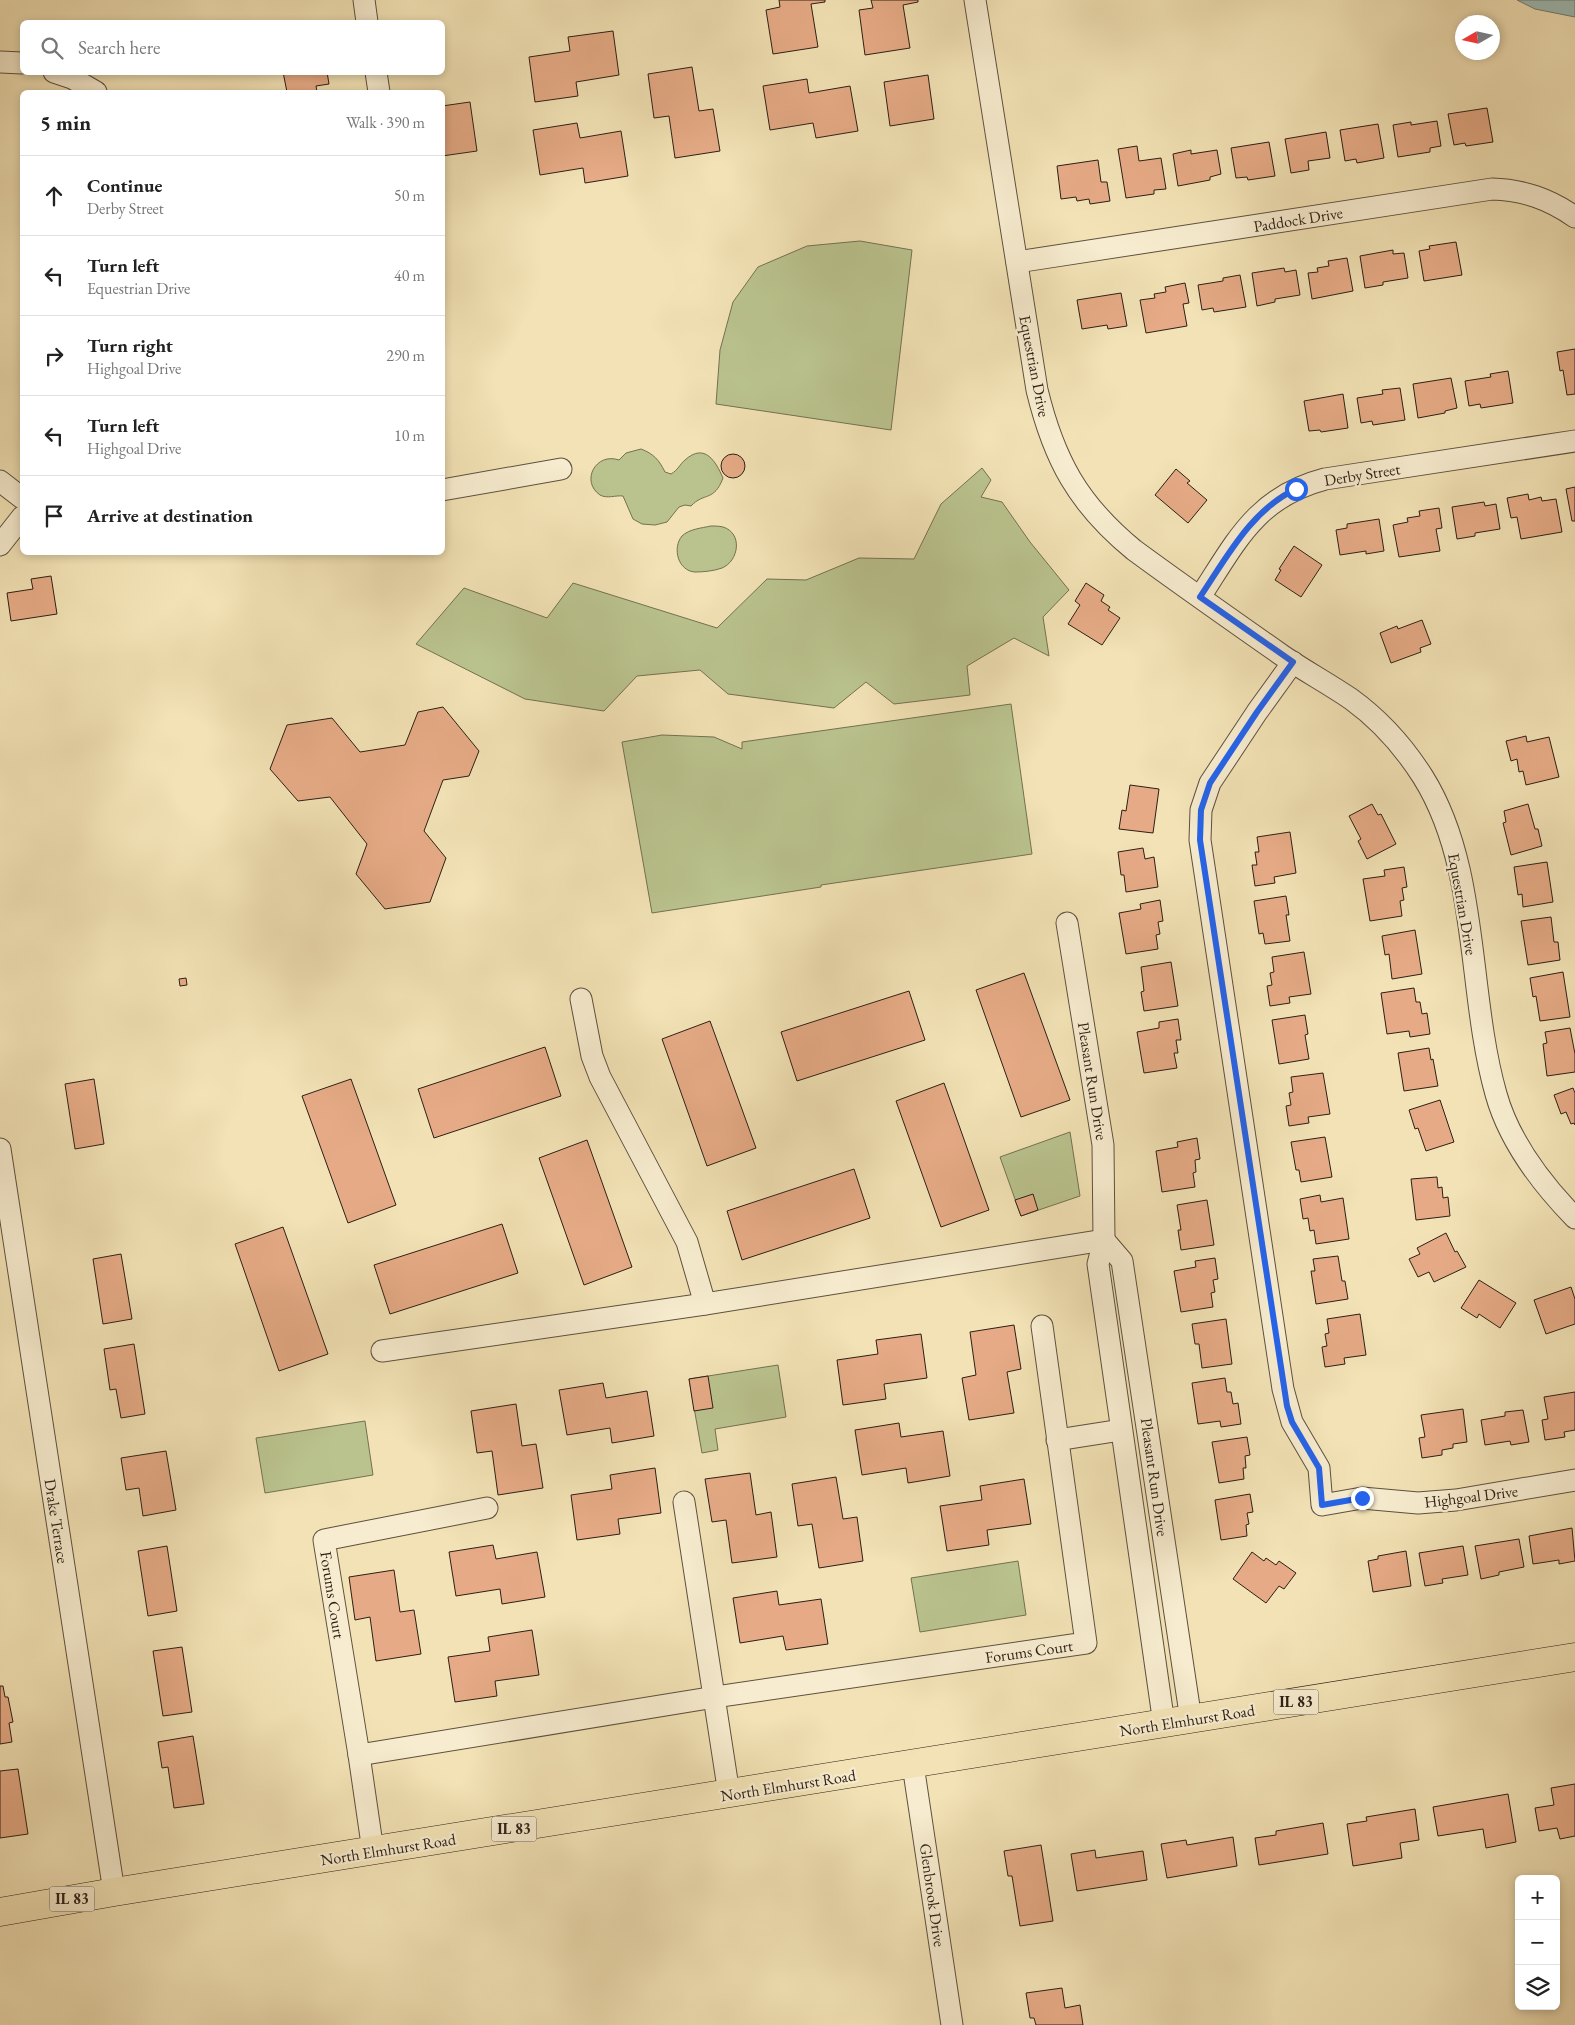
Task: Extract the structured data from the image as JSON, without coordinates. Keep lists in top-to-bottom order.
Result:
{
  "streets": {
    "main road": ["IL 83", "North Elmhurst Road"],
    "street": [
      "Paddock Drive",
      "Equestrian Drive",
      "Derby Street",
      "Pleasant Run Drive",
      "Highgoal Drive",
      "Drake Terrace",
      "Forums Court",
      "Glenbrook Drive"
    ]
  },
  "crossings": [
    ["Paddock Drive", "Equestrian Drive"],
    ["Equestrian Drive", "Derby Street"],
    ["Equestrian Drive", "Highgoal Drive"],
    ["Pleasant Run Drive", "North Elmhurst Road"],
    ["Drake Terrace", "North Elmhurst Road"],
    ["Forums Court", "North Elmhurst Road"],
    ["North Elmhurst Road", "Glenbrook Drive"]
  ],
  "north": "left",
  "page": {
    "search": "Search here",
    "heading": ["5 min", "Walk · 390 m"],
    "list": [
      ["Continue", "Derby Street", "50 m"],
      ["Turn left", "Equestrian Drive", "40 m"],
      ["Turn right", "Highgoal Drive", "290 m"],
      ["Turn left", "Highgoal Drive", "10 m"],
      "Arrive at destination"
    ],
    "map_buttons": ["+", "−"]
  }
}
